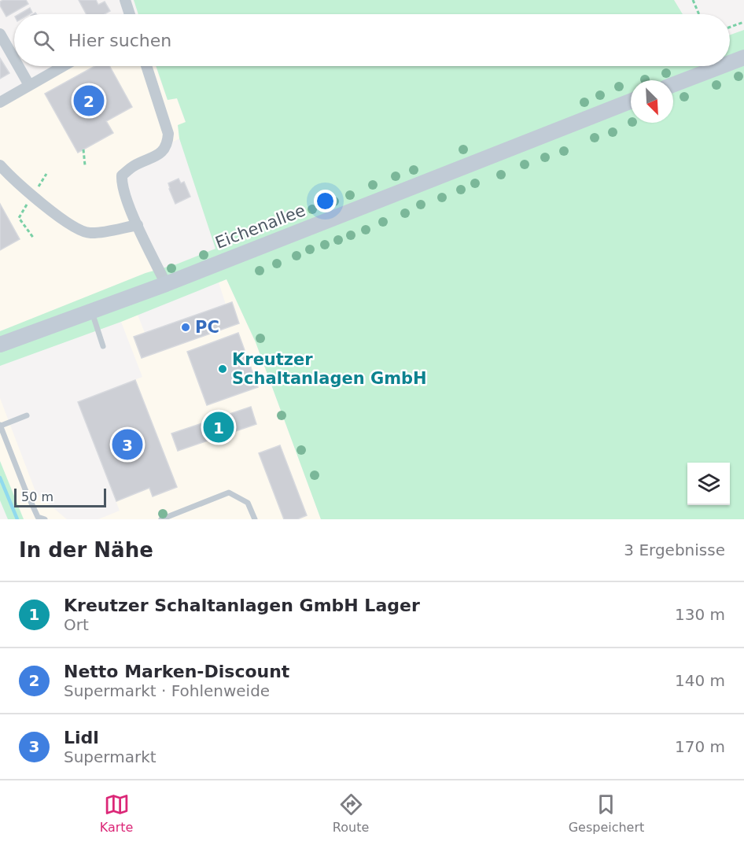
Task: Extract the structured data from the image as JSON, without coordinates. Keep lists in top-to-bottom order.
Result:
{
  "streets": {
    "street": ["Eichenallee"]
  },
  "places": ["PC", "Kreutzer Schaltanlagen GmbH"],
  "scale_bar": "50 m",
  "north": "bottom right",
  "page": {
    "search": "Hier suchen",
    "pins": ["2", "1", "3"],
    "scale": "50 m",
    "heading": ["In der Nähe", "3 Ergebnisse"],
    "list": [
      {
        "mark": "1",
        "name": "Kreutzer Schaltanlagen GmbH Lager",
        "note": "Ort",
        "value": "130 m"
      },
      {
        "mark": "2",
        "name": "Netto Marken-Discount",
        "note": "Supermarkt · Fohlenweide",
        "value": "140 m"
      },
      {
        "mark": "3",
        "name": "Lidl",
        "note": "Supermarkt",
        "value": "170 m"
      }
    ],
    "nav": ["Karte", "Route", "Gespeichert"]
  }
}
